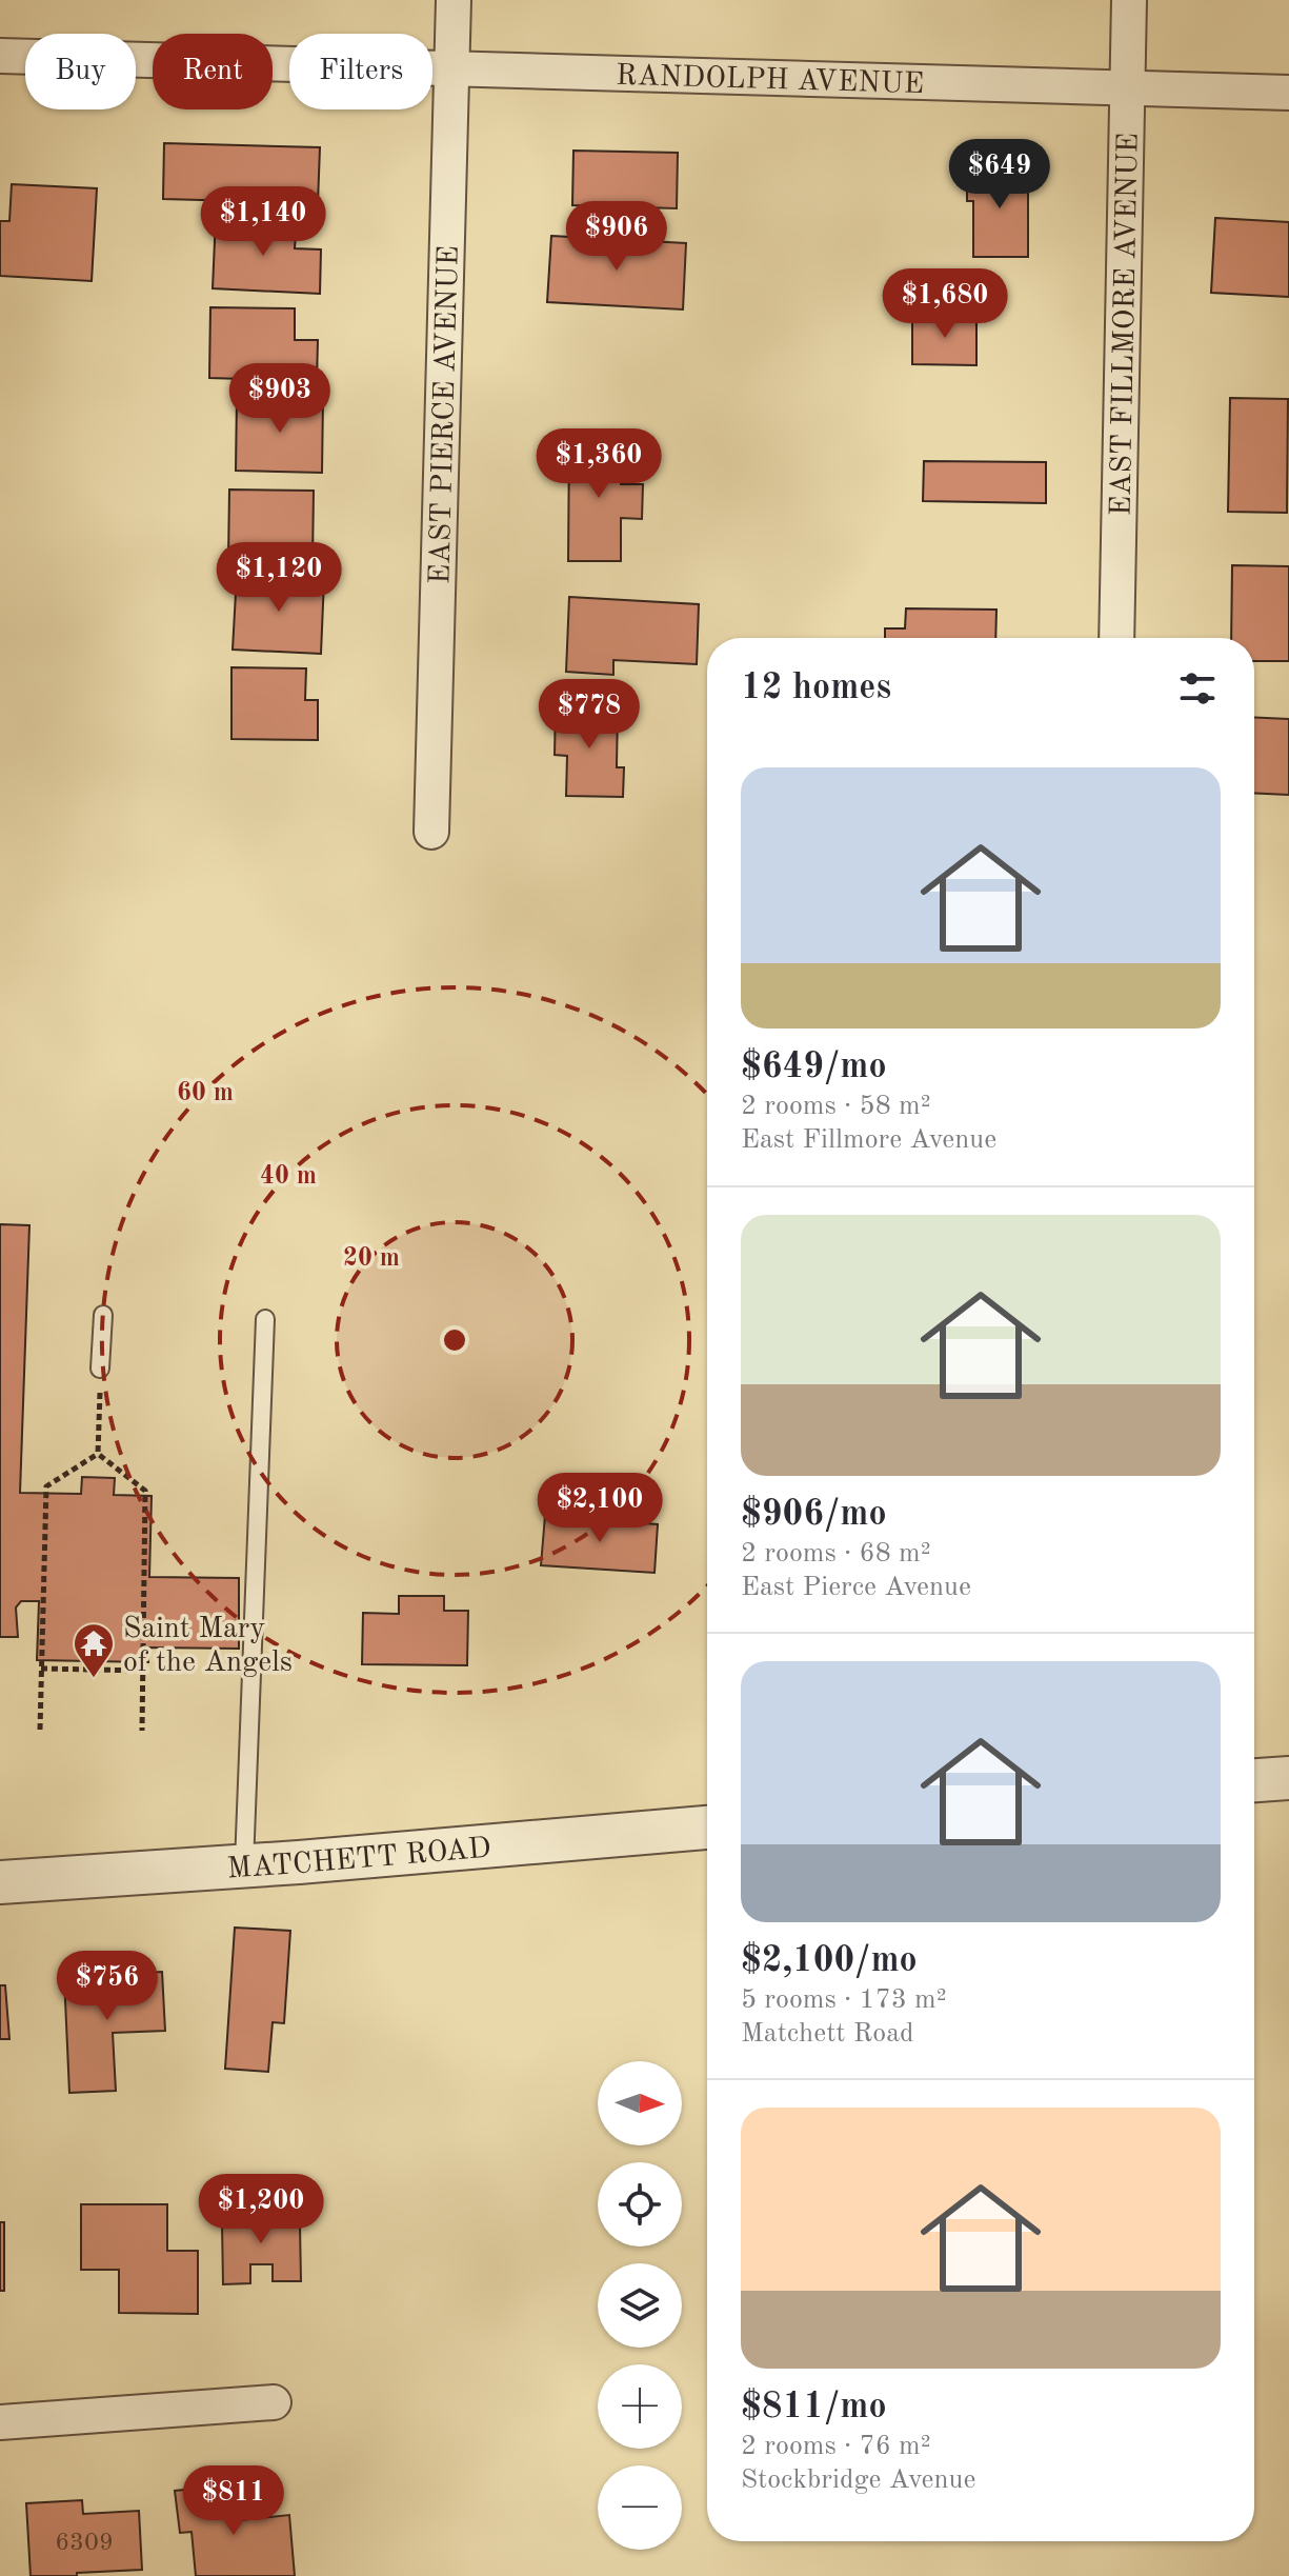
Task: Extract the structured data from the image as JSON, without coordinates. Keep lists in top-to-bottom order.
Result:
{
  "streets": {
    "street": [
      "RANDOLPH AVENUE",
      "EAST FILLMORE AVENUE",
      "EAST PIERCE AVENUE",
      "MATCHETT ROAD"
    ]
  },
  "crossings": [
    ["RANDOLPH AVENUE", "EAST FILLMORE AVENUE"],
    ["RANDOLPH AVENUE", "EAST PIERCE AVENUE"]
  ],
  "places": {
    "temple": ["Saint Mary of the Angels"]
  },
  "house_numbers": ["6309"],
  "north": "right",
  "page": {
    "chip": ["Buy", "Rent", "Filters"],
    "price": [
      "$649",
      "$1,140",
      "$906",
      "$1,680",
      "$903",
      "$1,360",
      "$1,120",
      "$778",
      "$2,100",
      "$756",
      "$1,200",
      "$811"
    ],
    "heading": "12 homes",
    "list": [
      {
        "name": "$649/mo",
        "note": "2 rooms · 58 m² · East Fillmore Avenue"
      },
      {
        "name": "$906/mo",
        "note": "2 rooms · 68 m² · East Pierce Avenue"
      },
      {
        "name": "$2,100/mo",
        "note": "5 rooms · 173 m² · Matchett Road"
      },
      {
        "name": "$811/mo",
        "note": "2 rooms · 76 m² · Stockbridge Avenue"
      }
    ],
    "map_buttons": ["+", "−"]
  },
  "rings": ["60 m", "40 m", "20 m"]
}
